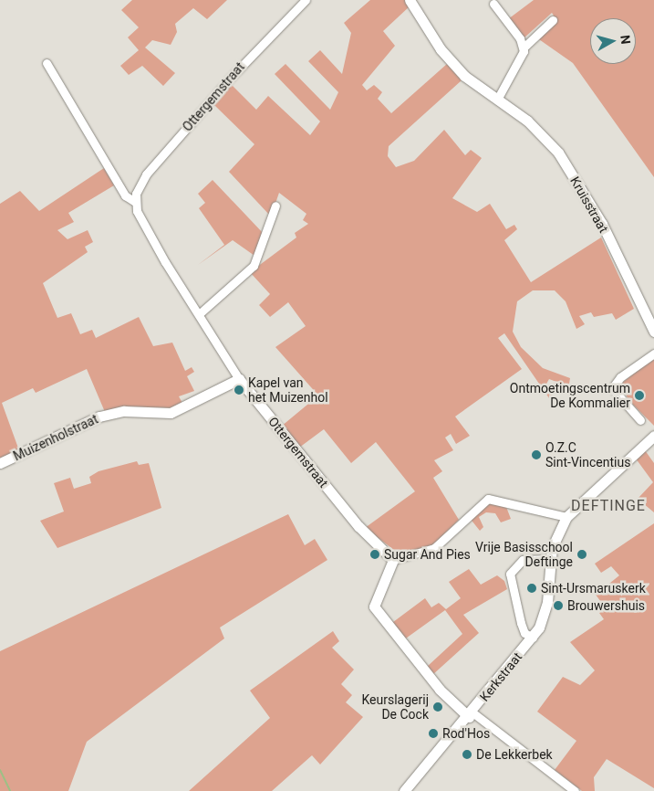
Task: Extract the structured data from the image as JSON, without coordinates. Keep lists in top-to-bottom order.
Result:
{
  "streets": {
    "street": [
      "Ottergemstraat",
      "Kruisstraat",
      "Muizenholstraat",
      "Kerkstraat"
    ]
  },
  "crossings": [
    ["Ottergemstraat", "Muizenholstraat"]
  ],
  "districts": ["DEFTINGE"],
  "places": [
    "Kapel van het Muizenhol",
    "Ontmoetingscentrum De Kommalier",
    "O.Z.C Sint-Vincentius",
    "Sugar And Pies",
    "Vrije Basisschool Deftinge",
    "Sint-Ursmaruskerk",
    "Brouwershuis",
    "Keurslagerij De Cock",
    "Rod'Hos",
    "De Lekkerbek"
  ],
  "north": "right"
}
